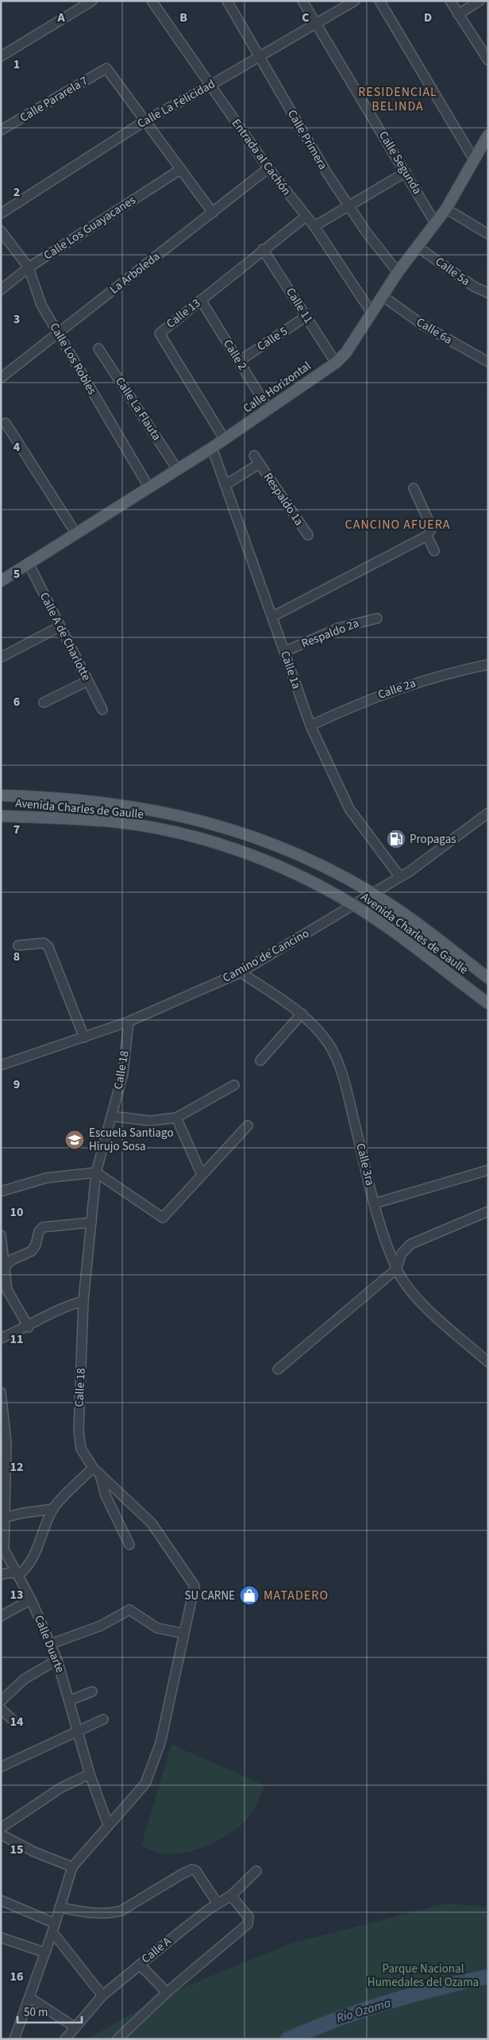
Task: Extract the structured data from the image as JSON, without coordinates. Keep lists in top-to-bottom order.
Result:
{
  "streets": {
    "main road": ["Calle Horizontal", "Avenida Charles de Gaulle"],
    "street": [
      "Calle Pararela 7",
      "Calle La Felicidad",
      "Calle Primera",
      "Entrada al Cachón",
      "Calle Segunda",
      "Calle Los Guayacanes",
      "Calle 5a",
      "La Arboleda",
      "Calle 11",
      "Calle 13",
      "Calle 6a",
      "Calle 5",
      "Calle 2",
      "Calle Los Robles",
      "Calle La Flauta",
      "Respaldo 1a",
      "Respaldo 2a",
      "Calle A de Charlotte",
      "Calle 1a",
      "Calle 2a",
      "Camino de Cancino",
      "Calle 18",
      "Calle 3ra",
      "Calle Duarte",
      "Calle A"
    ]
  },
  "crossings": [
    ["Calle Pararela 7", "Calle La Felicidad"],
    ["Calle La Felicidad", "Calle Primera"],
    ["Calle La Felicidad", "Entrada al Cachón"],
    ["Calle La Felicidad", "Calle Segunda"],
    ["Calle Primera", "Calle Horizontal"],
    ["Entrada al Cachón", "La Arboleda"],
    ["Entrada al Cachón", "Calle 13"],
    ["Entrada al Cachón", "Calle Horizontal"],
    ["Calle Segunda", "Calle Horizontal"],
    ["Calle Los Guayacanes", "Calle Los Robles"],
    ["Calle 5a", "Calle Horizontal"],
    ["La Arboleda", "Calle Los Robles"],
    ["Calle 11", "Calle 13"],
    ["Calle 11", "Calle 5"],
    ["Calle 11", "Calle Horizontal"],
    ["Calle 13", "Calle 2"],
    ["Calle 13", "Calle Horizontal"],
    ["Calle 6a", "Calle Horizontal"],
    ["Calle 5", "Calle 2"],
    ["Calle 2", "Calle Horizontal"],
    ["Calle Los Robles", "Calle Horizontal"],
    ["Calle Horizontal", "Calle La Flauta"],
    ["Calle Horizontal", "Calle A de Charlotte"],
    ["Calle Horizontal", "Calle 1a"],
    ["Respaldo 1a", "Calle 1a"],
    ["Respaldo 2a", "Calle 1a"],
    ["Calle 1a", "Calle 2a"],
    ["Calle 1a", "Camino de Cancino"],
    ["Avenida Charles de Gaulle", "Camino de Cancino"],
    ["Camino de Cancino", "Calle 18"],
    ["Camino de Cancino", "Calle 3ra"],
    ["Calle 18", "Calle Duarte"]
  ],
  "districts": ["RESIDENCIAL BELINDA", "CANCINO AFUERA", "MATADERO"],
  "water": ["Río Ozama"],
  "parks": ["Parque Nacional Humedales del Ozama"],
  "places": {
    "fuel station": ["Propagas"],
    "school or university": ["Escuela Santiago Hirujo Sosa"],
    "shop": ["SU CARNE"]
  },
  "scale_bar": "50 m",
  "grid": {
    "columns": [
      "A",
      "B",
      "C",
      "D"
    ],
    "rows": [
      "1",
      "2",
      "3",
      "4",
      "5",
      "6",
      "7",
      "8",
      "9",
      "10",
      "11",
      "12",
      "13",
      "14",
      "15",
      "16"
    ]
  }
}
